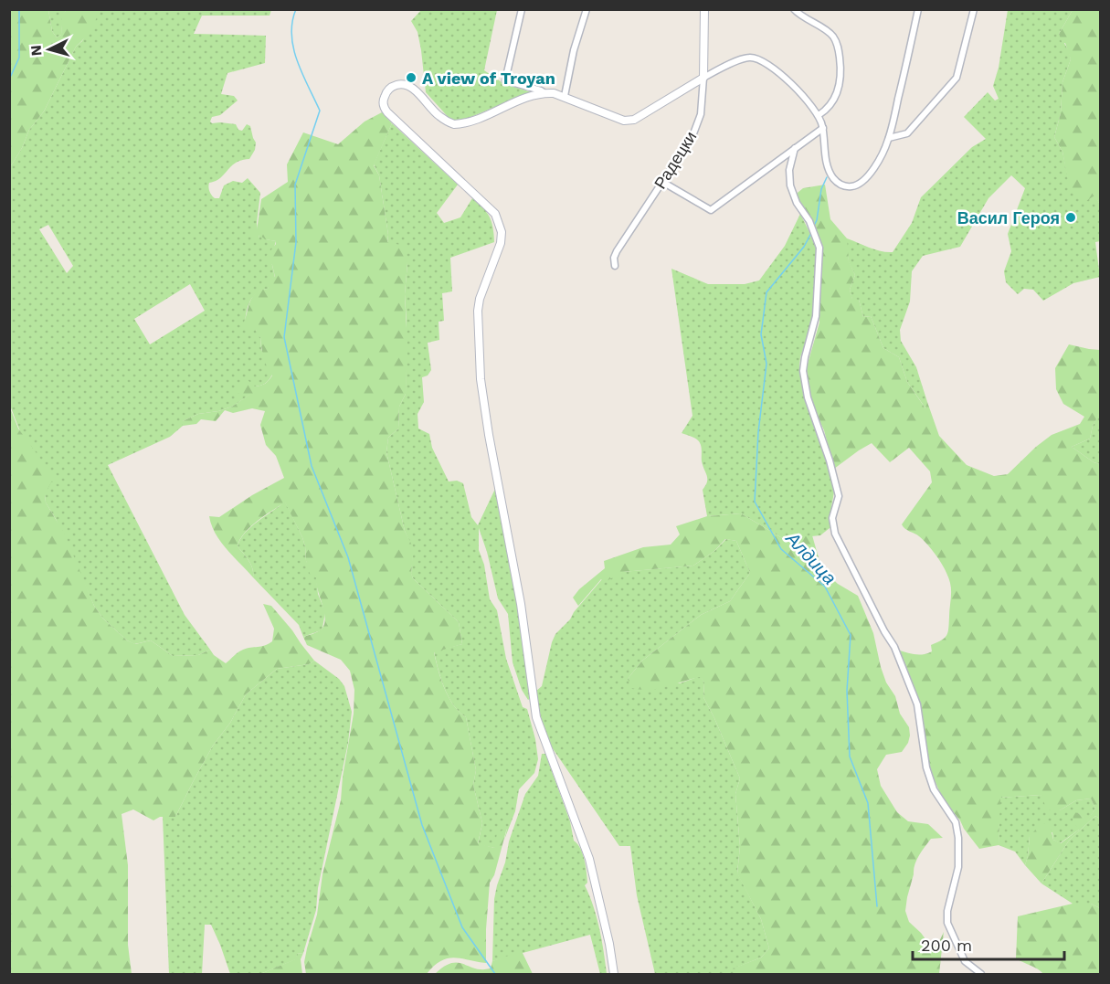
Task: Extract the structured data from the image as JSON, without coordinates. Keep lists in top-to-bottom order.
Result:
{
  "streets": {
    "street": ["Радецки"]
  },
  "water": ["Алдица"],
  "places": ["A view of Troyan", "Васил Героя"],
  "scale_bar": "200 m",
  "north": "left"
}
